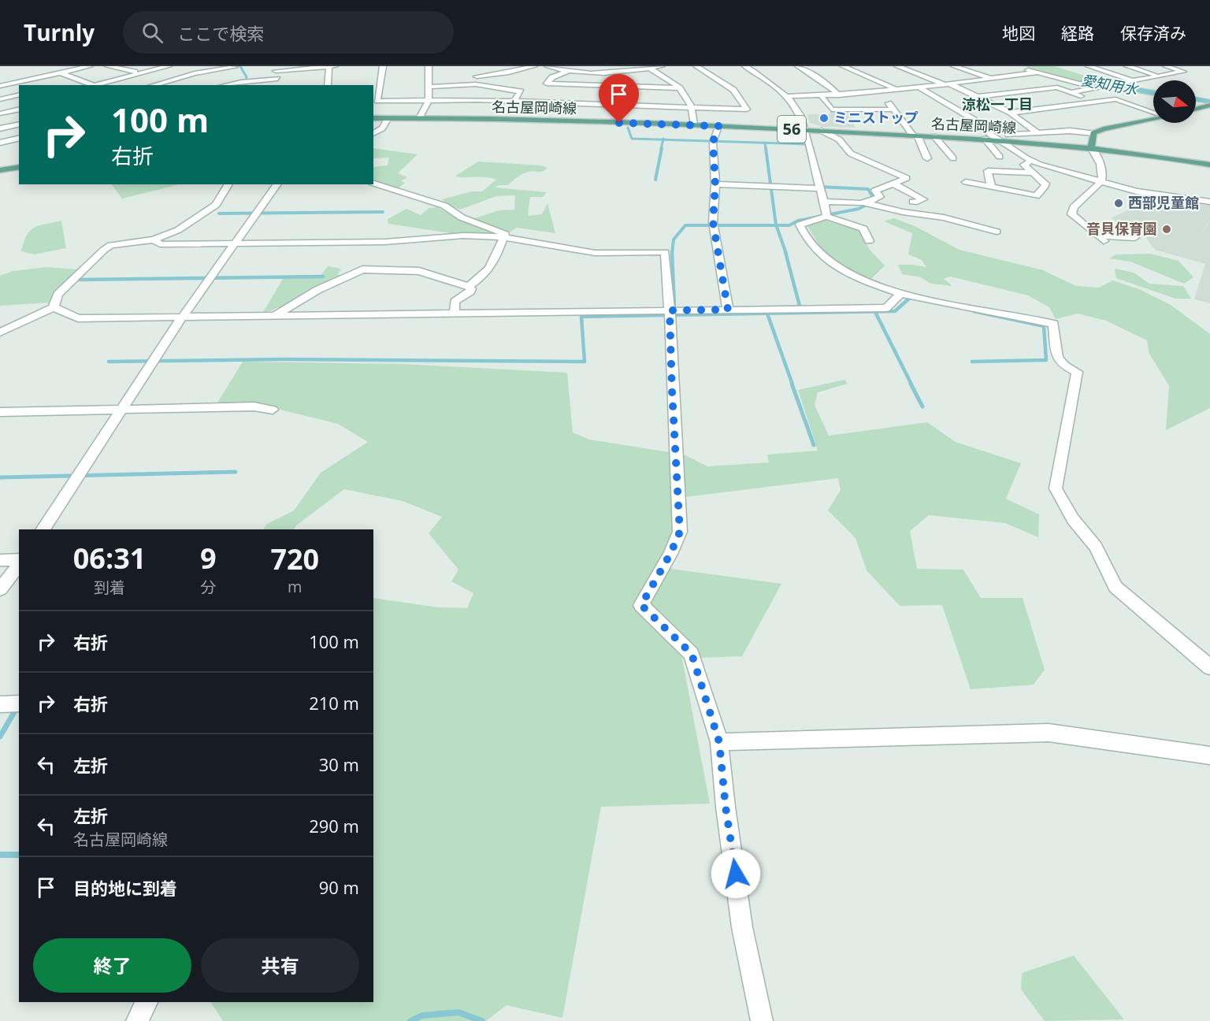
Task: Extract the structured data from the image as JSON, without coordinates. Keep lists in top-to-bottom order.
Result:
{
  "streets": {
    "main road": ["名古屋岡崎線", "56"]
  },
  "districts": ["涼松一丁目"],
  "water": ["愛知用水"],
  "places": ["ミニストップ", "西部児童館", "音貝保育園"],
  "north": "right",
  "page": {
    "header": "Turnly",
    "search": "ここで検索",
    "nav": ["地図", "経路", "保存済み"],
    "turn": ["100 m", "右折"],
    "eta": [
      "06:31",
      "到着",
      "9",
      "分",
      "720",
      "m"
    ],
    "list": [
      {
        "name": "右折",
        "value": "100 m"
      },
      {
        "name": "右折",
        "value": "210 m"
      },
      {
        "name": "左折",
        "value": "30 m"
      },
      {
        "name": "左折",
        "note": "名古屋岡崎線",
        "value": "290 m"
      },
      {
        "name": "目的地に到着",
        "value": "90 m"
      }
    ],
    "buttons": ["終了", "共有"]
  }
}
